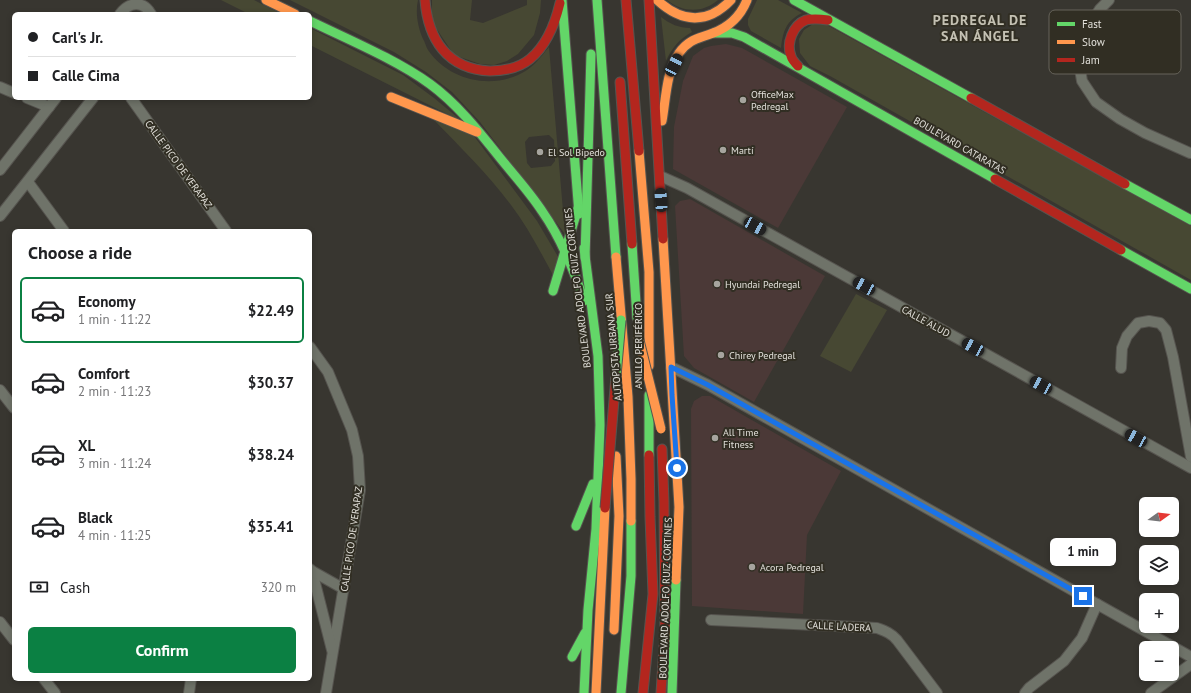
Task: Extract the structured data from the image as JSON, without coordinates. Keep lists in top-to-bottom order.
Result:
{
  "streets": {
    "main road": [
      "BOULEVARD CATARATAS",
      "BOULEVARD ADOLFO RUIZ CORTINES",
      "ANILLO PERIFÉRICO",
      "AUTOPISTA URBANA SUR"
    ],
    "street": ["CALLE PICO DE VERAPAZ", "CALLE ALUD", "CALLE LADERA"]
  },
  "crossings": [
    ["BOULEVARD ADOLFO RUIZ CORTINES", "CALLE ALUD"]
  ],
  "districts": ["PEDREGAL DE SAN ÁNGEL"],
  "places": [
    "OfficeMax Pedregal",
    "Martí",
    "El Sol Bípedo",
    "Hyundai Pedregal",
    "Chirey Pedregal",
    "All Time Fitness",
    "Acora Pedregal"
  ],
  "legend": ["Fast", "Slow", "Jam"],
  "north": "right",
  "page": {
    "banner": ["Carl's Jr.", "Calle Cima"],
    "heading": "Choose a ride",
    "list": [
      {
        "name": "Economy",
        "note": "1 min · 11:22",
        "value": "$22.49"
      },
      {
        "name": "Comfort",
        "note": "2 min · 11:23",
        "value": "$30.37"
      },
      {
        "name": "XL",
        "note": "3 min · 11:24",
        "value": "$38.24"
      },
      {
        "name": "Black",
        "note": "4 min · 11:25",
        "value": "$35.41"
      }
    ],
    "map_buttons": ["+", "−"],
    "bubble": "1 min",
    "pay": ["Cash", "320 m"],
    "buttons": "Confirm"
  }
}
